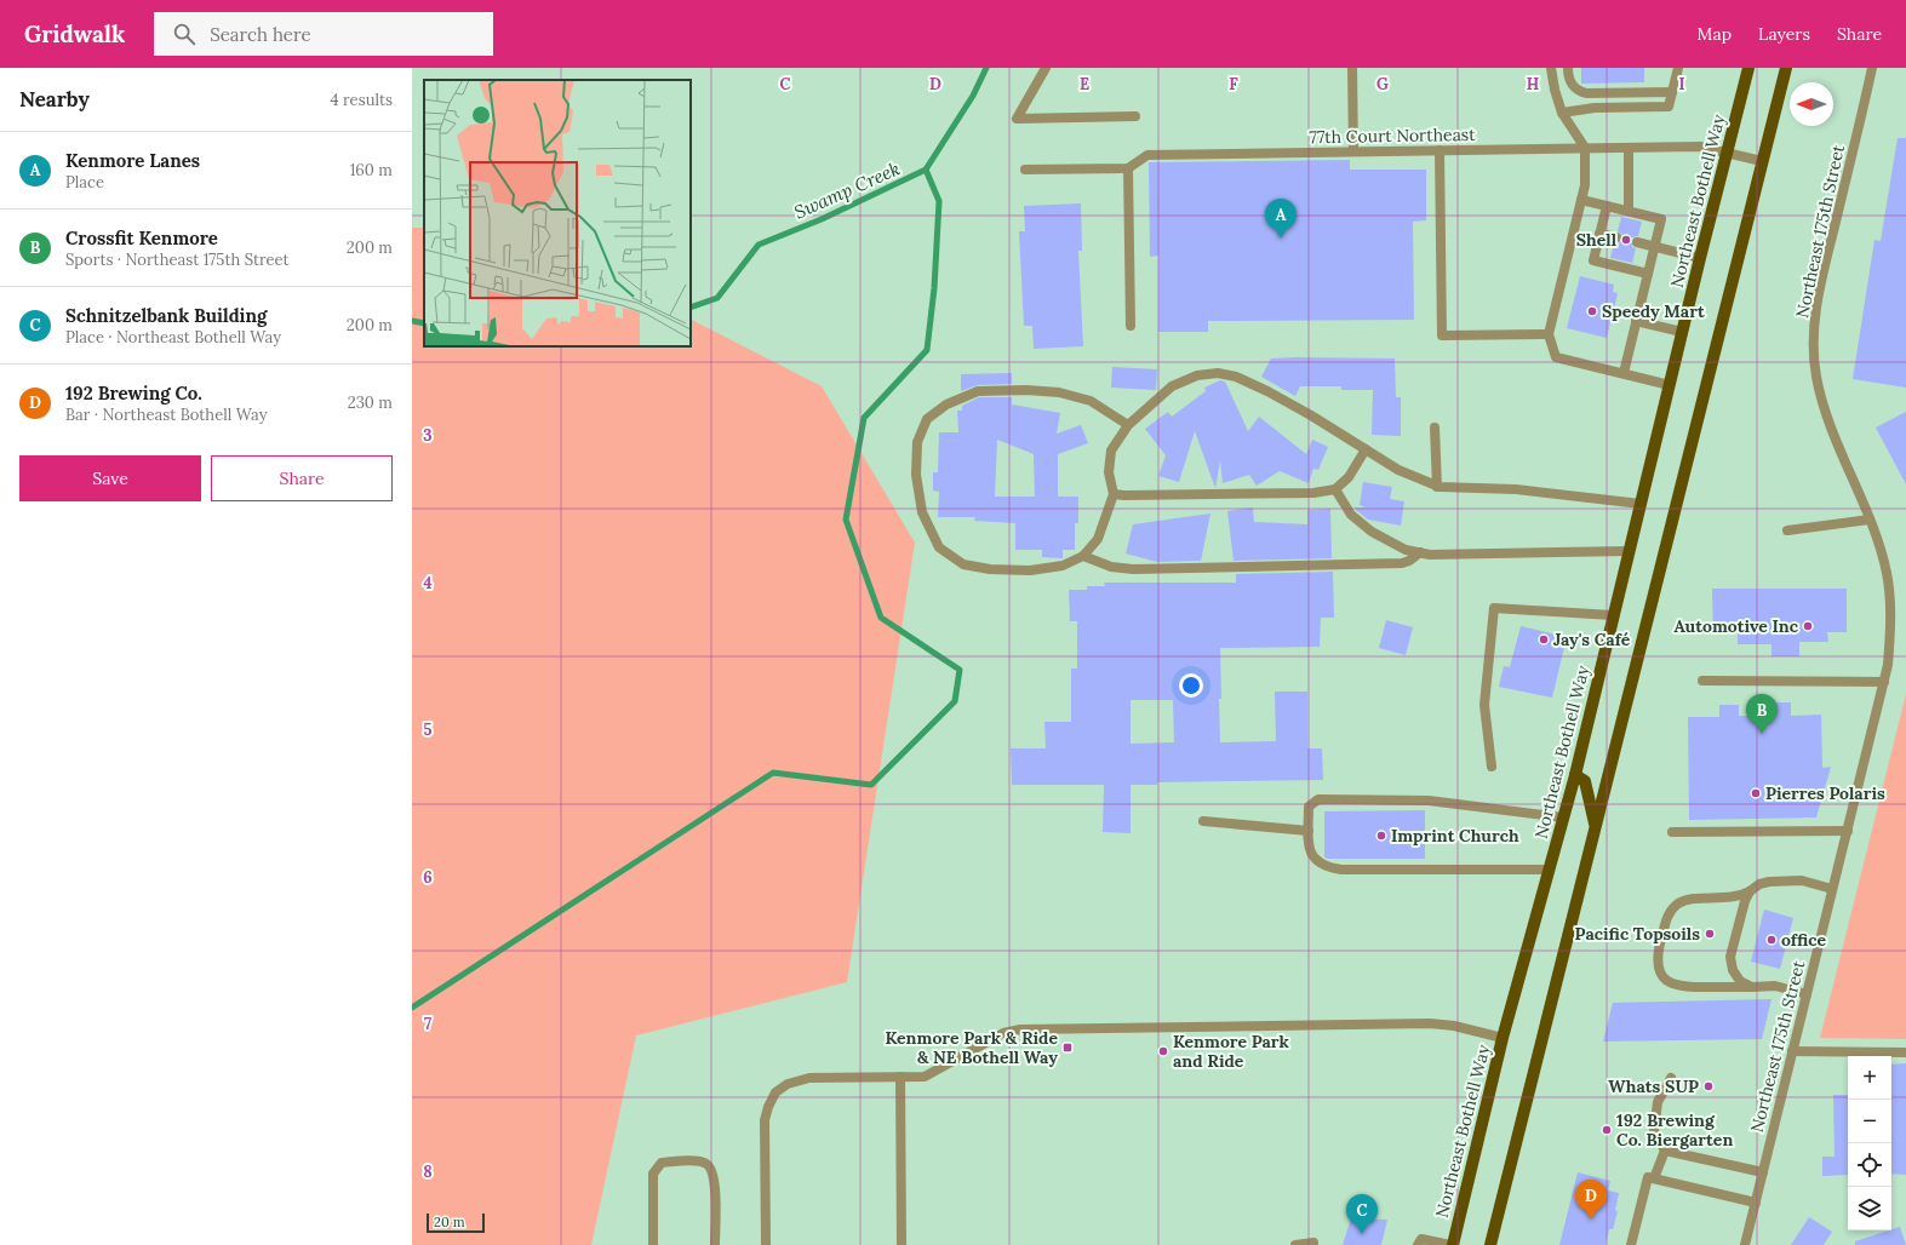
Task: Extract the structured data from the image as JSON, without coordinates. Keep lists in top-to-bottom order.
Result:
{
  "streets": {
    "main road": ["Northeast Bothell Way"],
    "street": ["77th Court Northeast", "Northeast 175th Street"]
  },
  "crossings": [
    ["77th Court Northeast", "Northeast Bothell Way"]
  ],
  "water": ["Swamp Creek"],
  "places": {
    "other": [
      "Shell",
      "Speedy Mart",
      "Automotive Inc",
      "Jay's Café",
      "Pierres Polaris",
      "Imprint Church",
      "Pacific Topsoils",
      "office",
      "Kenmore Park and Ride",
      "Whats SUP",
      "192 Brewing Co. Biergarten"
    ],
    "transit": ["Kenmore Park & Ride & NE Bothell Way"]
  },
  "scale_bar": "20 m",
  "north": "left",
  "page": {
    "header": "Gridwalk",
    "search": "Search here",
    "nav": ["Map", "Layers", "Share"],
    "heading": ["Nearby", "4 results"],
    "list": [
      {
        "mark": "A",
        "name": "Kenmore Lanes",
        "note": "Place",
        "value": "160 m"
      },
      {
        "mark": "B",
        "name": "Crossfit Kenmore",
        "note": "Sports · Northeast 175th Street",
        "value": "200 m"
      },
      {
        "mark": "C",
        "name": "Schnitzelbank Building",
        "note": "Place · Northeast Bothell Way",
        "value": "200 m"
      },
      {
        "mark": "D",
        "name": "192 Brewing Co.",
        "note": "Bar · Northeast Bothell Way",
        "value": "230 m"
      }
    ],
    "pins": [
      "A",
      "B",
      "D",
      "C"
    ],
    "buttons": ["Save", "Share"],
    "map_buttons": ["+", "−"],
    "scale": "20 m"
  },
  "grid": {
    "columns": [
      "C",
      "D",
      "E",
      "F",
      "G",
      "H",
      "I"
    ],
    "rows": [
      "3",
      "4",
      "5",
      "6",
      "7",
      "8"
    ]
  }
}
